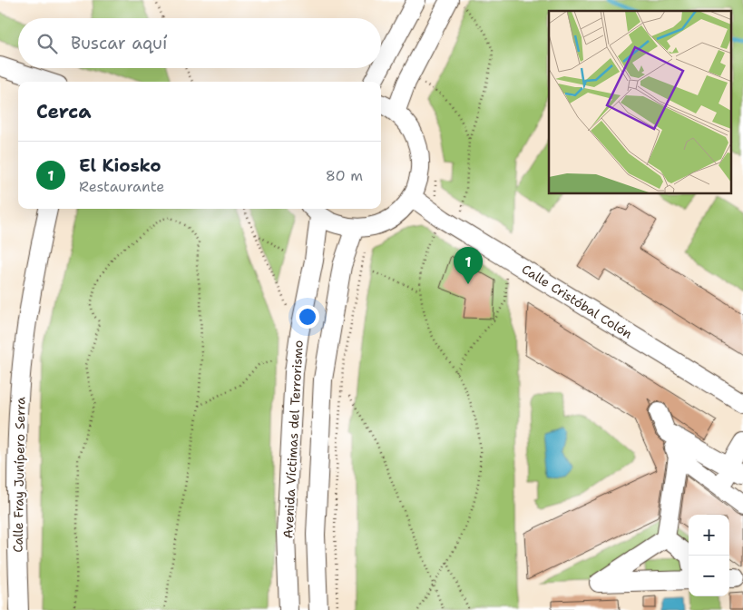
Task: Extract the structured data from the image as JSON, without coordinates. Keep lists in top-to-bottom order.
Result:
{
  "streets": {
    "street": ["Calle Cristóbal Colón", "Avenida Víctimas del Terrorismo", "Calle Fray Junípero Serra"]
  },
  "page": {
    "search": "Buscar aquí",
    "heading": "Cerca",
    "list": [
      {
        "mark": "1",
        "name": "El Kiosko",
        "note": "Restaurante",
        "value": "80 m"
      }
    ],
    "pins": "1",
    "map_buttons": ["+", "−"]
  }
}
